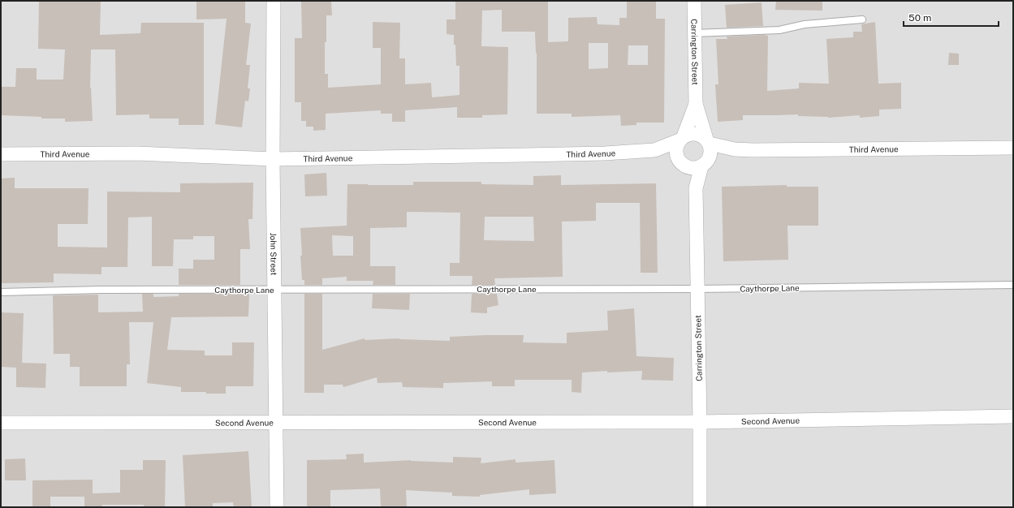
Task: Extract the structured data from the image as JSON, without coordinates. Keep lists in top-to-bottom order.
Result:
{
  "streets": {
    "street": [
      "Carrington Street",
      "Third Avenue",
      "John Street",
      "Second Avenue"
    ],
    "lane": ["Caythorpe Lane"]
  },
  "crossings": [
    ["Carrington Street", "Third Avenue"],
    ["Carrington Street", "Caythorpe Lane"],
    ["Carrington Street", "Second Avenue"],
    ["Third Avenue", "John Street"],
    ["John Street", "Caythorpe Lane"],
    ["John Street", "Second Avenue"]
  ],
  "scale_bar": "50 m"
}
